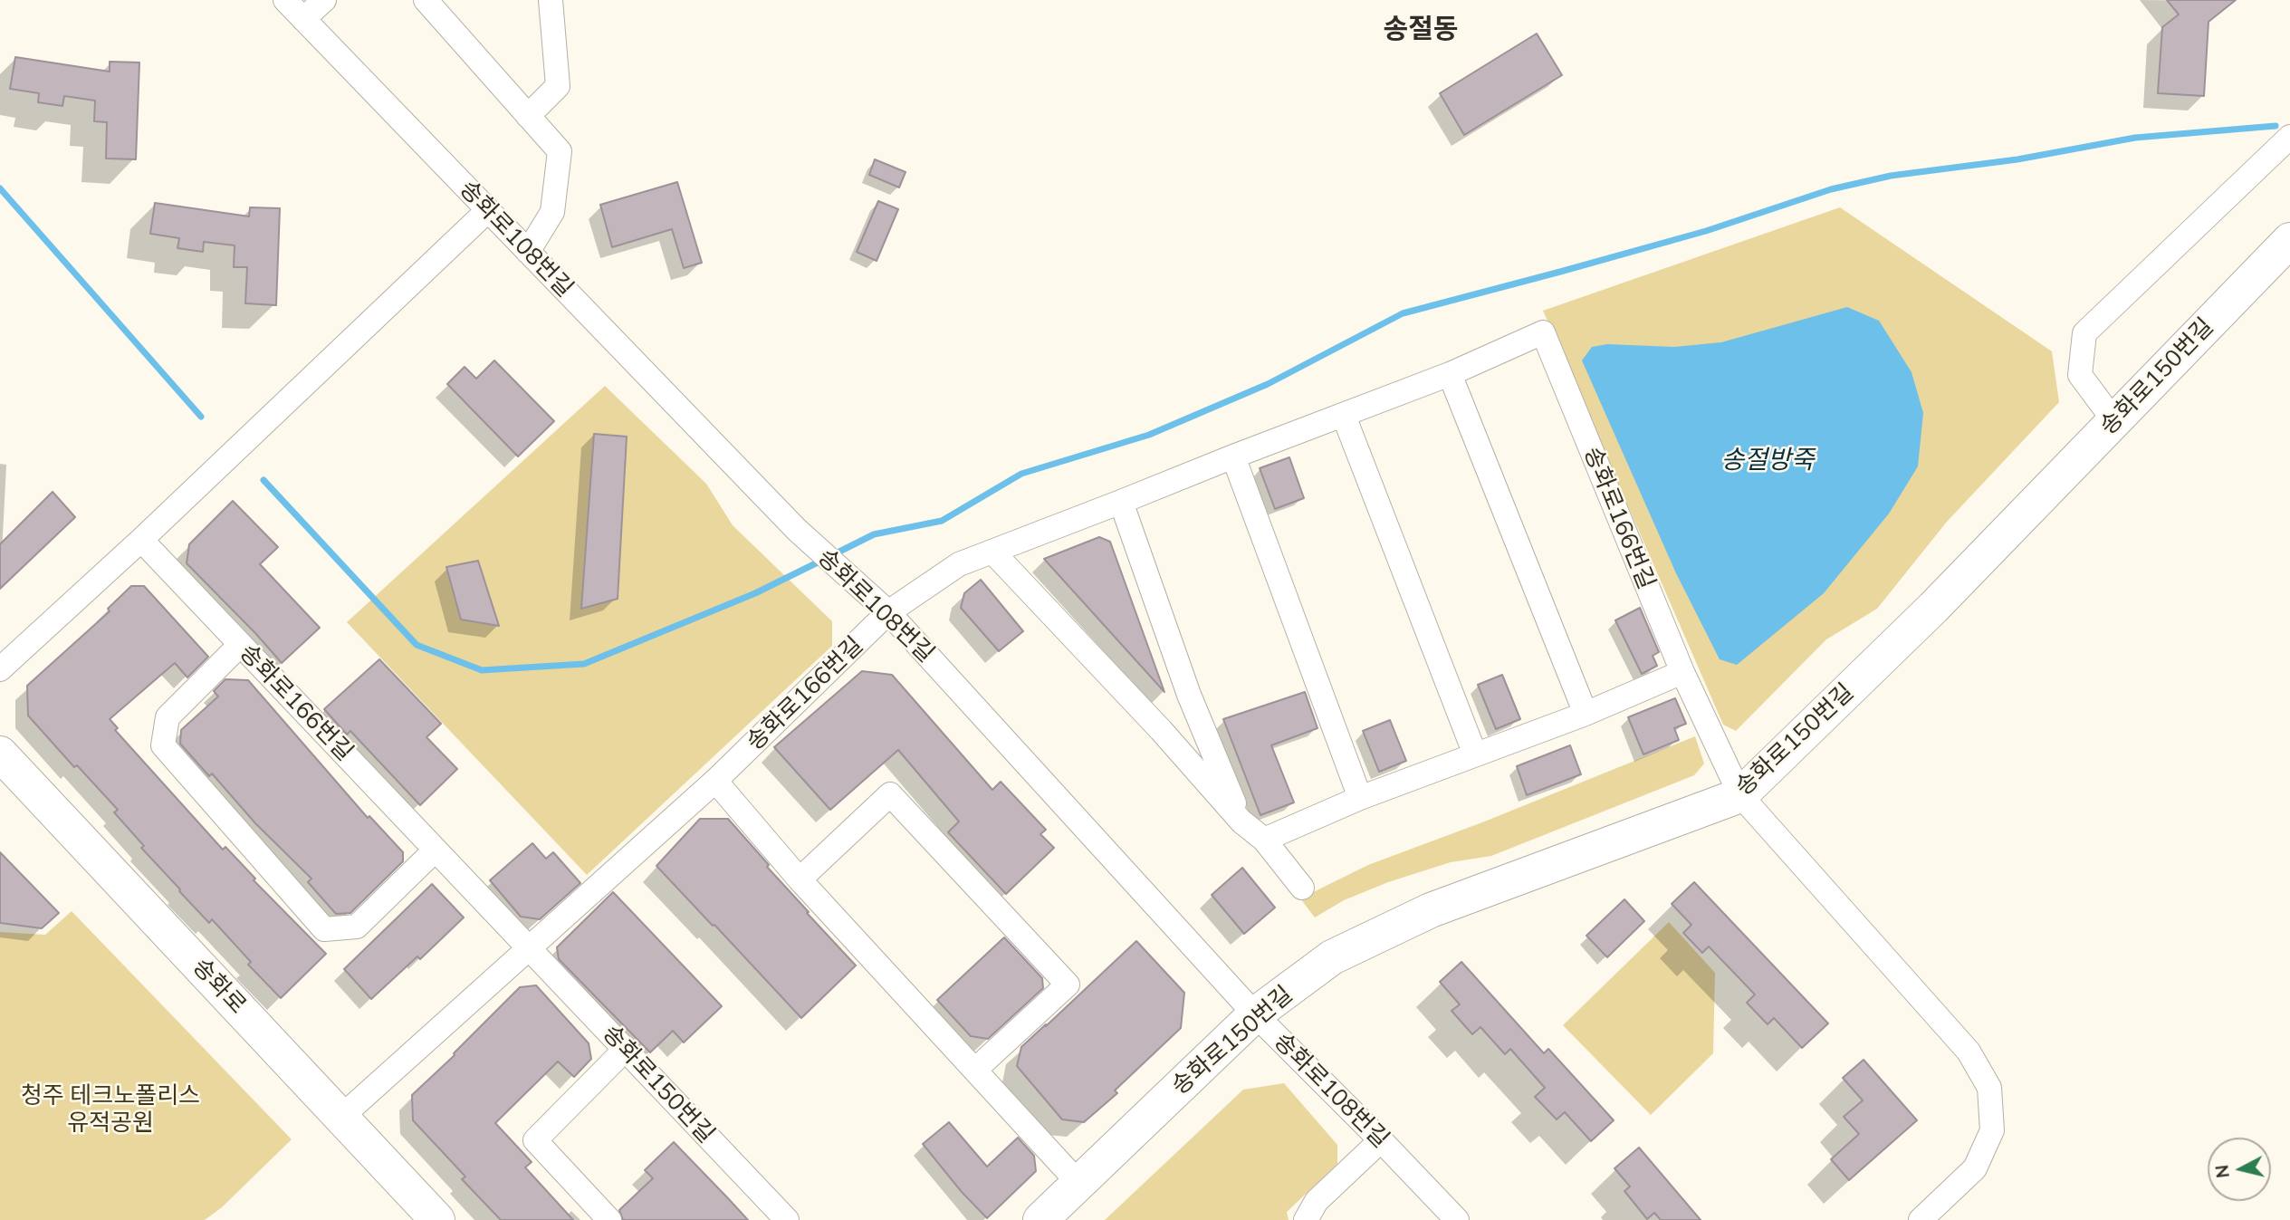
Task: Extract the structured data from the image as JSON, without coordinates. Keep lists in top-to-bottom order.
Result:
{
  "streets": {
    "street": [
      "송화로108번길",
      "송화로150번길",
      "송화로166번길",
      "송화로"
    ]
  },
  "crossings": [
    ["송화로108번길", "송화로150번길"],
    ["송화로108번길", "송화로166번길"],
    ["송화로150번길", "송화로166번길"],
    ["송화로166번길", "송화로"]
  ],
  "districts": ["송절동"],
  "water": ["송절방죽"],
  "parks": ["청주 테크노폴리스 유적공원"],
  "north": "left"
}
